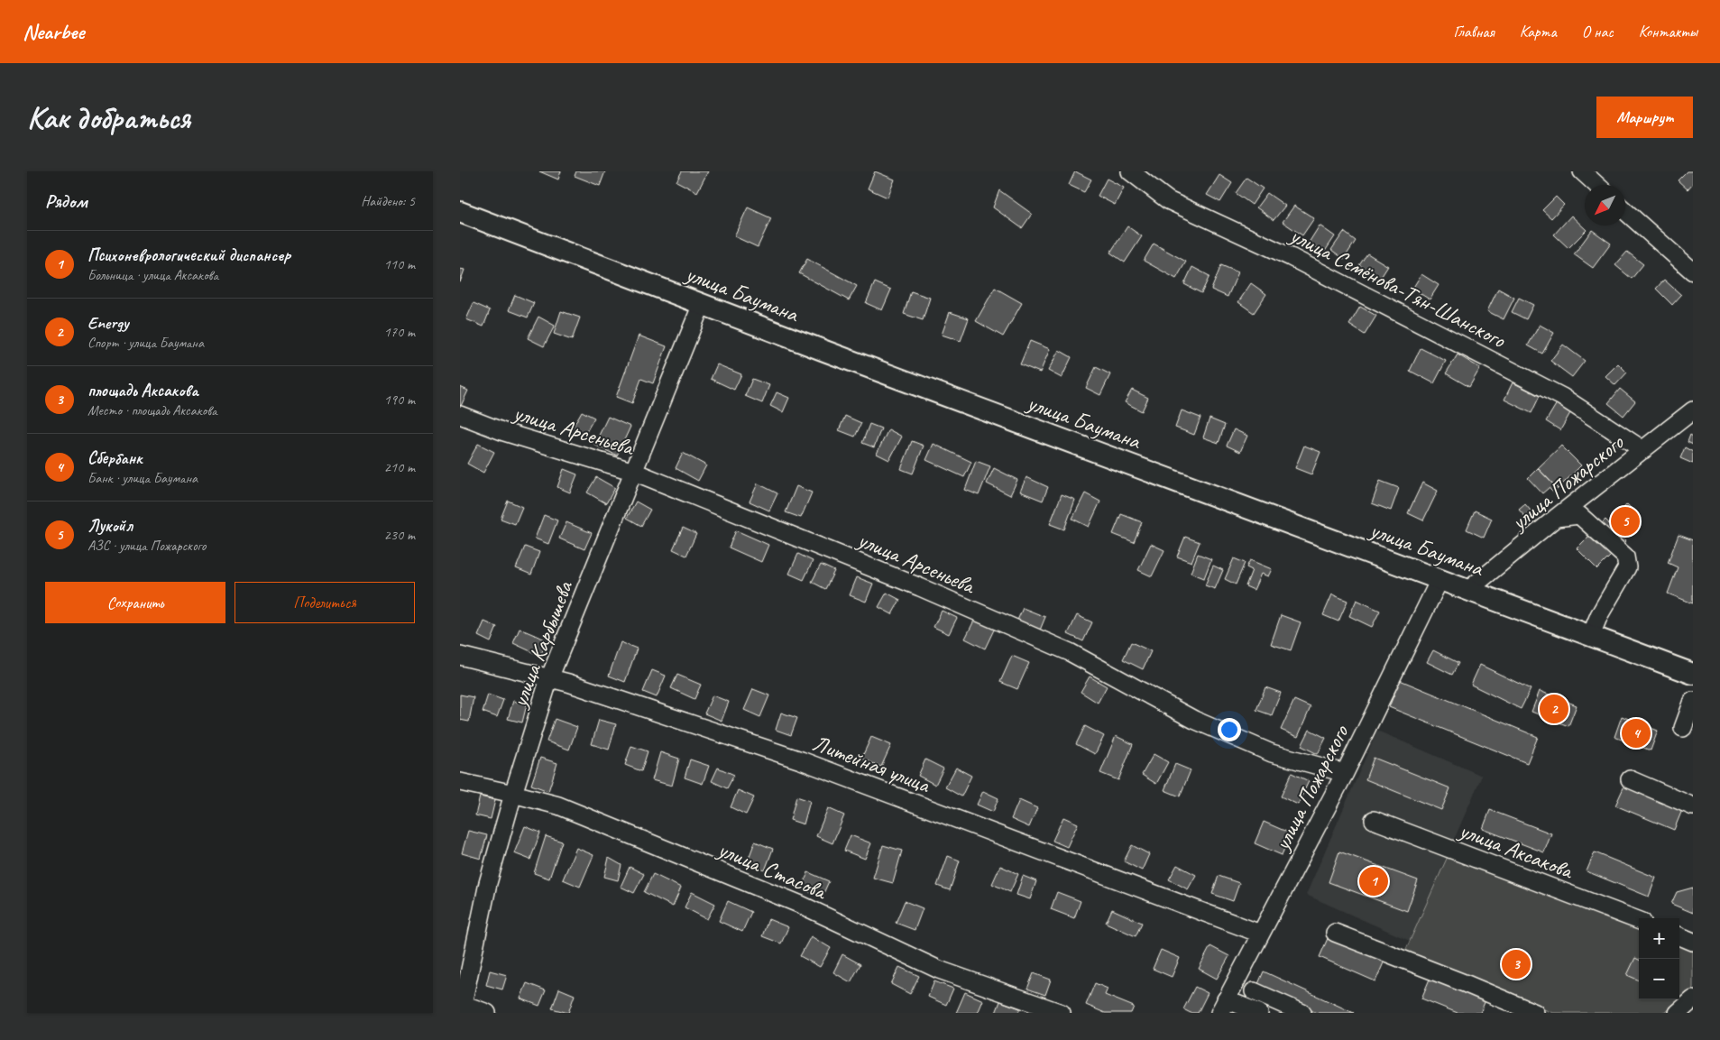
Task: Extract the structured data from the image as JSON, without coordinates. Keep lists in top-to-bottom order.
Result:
{
  "streets": {
    "main road": ["улица Баумана"],
    "street": [
      "улица Семёнова-Тян-Шанского",
      "улица Арсеньева",
      "улица Пожарского",
      "улица Карбышева",
      "Литейная улица",
      "улица Аксакова",
      "улица Стасова"
    ]
  },
  "crossings": [
    ["улица Семёнова-Тян-Шанского", "улица Пожарского"],
    ["улица Баумана", "улица Пожарского"],
    ["улица Баумана", "улица Карбышева"],
    ["улица Арсеньева", "улица Пожарского"],
    ["улица Арсеньева", "улица Карбышева"],
    ["улица Пожарского", "Литейная улица"],
    ["улица Карбышева", "Литейная улица"],
    ["улица Карбышева", "улица Стасова"]
  ],
  "north": "bottom left",
  "page": {
    "header": "Nearbee",
    "nav": [
      "Главная",
      "Карта",
      "О нас",
      "Контакты"
    ],
    "buttons": [
      "Маршрут",
      ["Сохранить", "Поделиться"]
    ],
    "title": "Как добраться",
    "heading": ["Рядом", "Найдено: 5"],
    "list": [
      {
        "mark": "1",
        "name": "Психоневрологический диспансер",
        "note": "Больница · улица Аксакова",
        "value": "110 m"
      },
      {
        "mark": "2",
        "name": "Energy",
        "note": "Спорт · улица Баумана",
        "value": "170 m"
      },
      {
        "mark": "3",
        "name": "площадь Аксакова",
        "note": "Место · площадь Аксакова",
        "value": "190 m"
      },
      {
        "mark": "4",
        "name": "Сбербанк",
        "note": "Банк · улица Баумана",
        "value": "210 m"
      },
      {
        "mark": "5",
        "name": "Лукойл",
        "note": "АЗС · улица Пожарского",
        "value": "230 m"
      }
    ],
    "pins": [
      "5",
      "2",
      "4",
      "1",
      "3"
    ],
    "map_buttons": ["+", "−"]
  }
}
